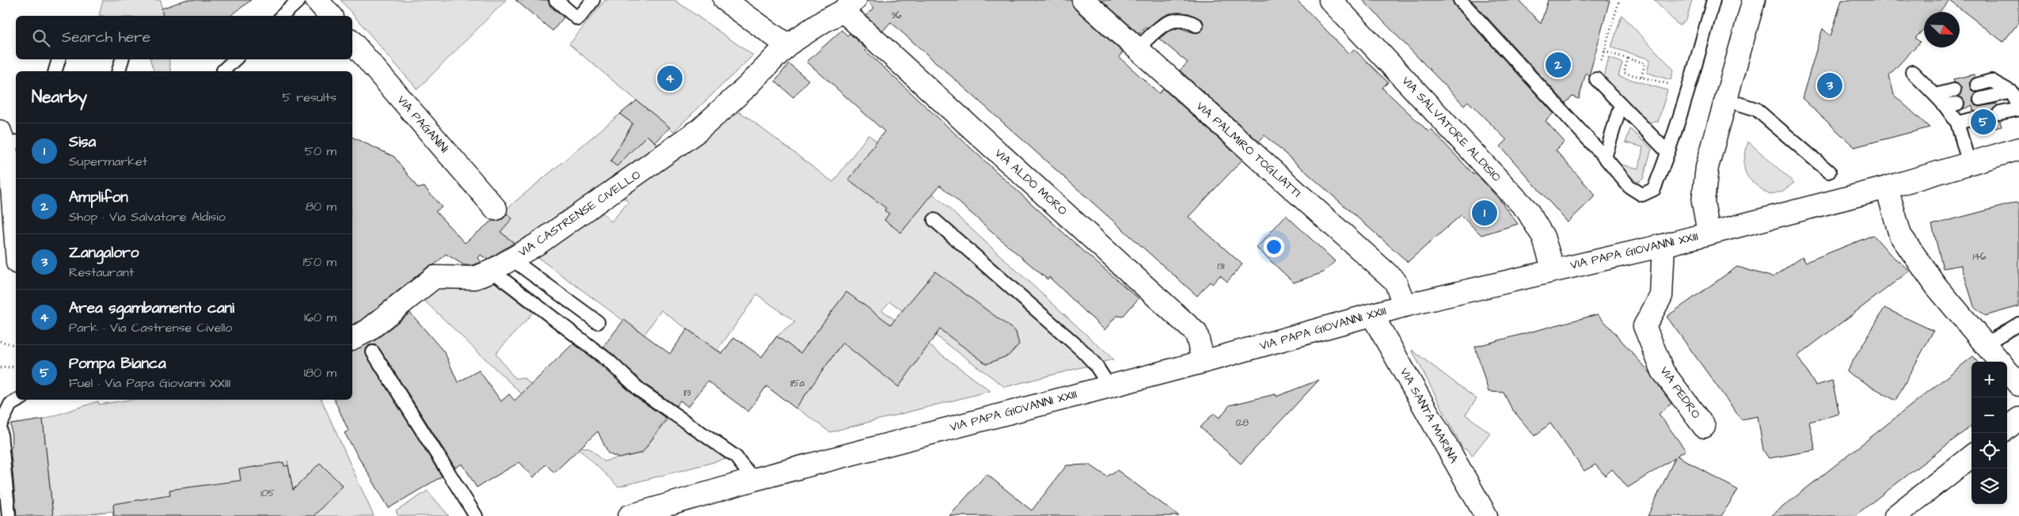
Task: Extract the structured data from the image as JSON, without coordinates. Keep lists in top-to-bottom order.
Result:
{
  "streets": {
    "street": [
      "VIA PAGANINI",
      "VIA SALVATORE ALDISIO",
      "VIA PALMIRO TOGLIATTI",
      "VIA ALDO MORO",
      "VIA CASTRENSE CIVELLO",
      "VIA PAPA GIOVANNI XXIII",
      "VIA PEDRO",
      "VIA SANTA MARINA"
    ]
  },
  "crossings": [
    ["VIA SALVATORE ALDISIO", "VIA PAPA GIOVANNI XXIII"],
    ["VIA PALMIRO TOGLIATTI", "VIA PAPA GIOVANNI XXIII"],
    ["VIA ALDO MORO", "VIA CASTRENSE CIVELLO"],
    ["VIA ALDO MORO", "VIA PAPA GIOVANNI XXIII"],
    ["VIA PAPA GIOVANNI XXIII", "VIA PEDRO"],
    ["VIA PAPA GIOVANNI XXIII", "VIA SANTA MARINA"]
  ],
  "house_numbers": [
    "36",
    "146",
    "131",
    "115a",
    "113",
    "128",
    "105"
  ],
  "north": "bottom right",
  "page": {
    "search": "Search here",
    "pins": [
      "2",
      "4",
      "3",
      "5",
      "1"
    ],
    "heading": ["Nearby", "5 results"],
    "list": [
      {
        "mark": "1",
        "name": "Sisa",
        "note": "Supermarket",
        "value": "50 m"
      },
      {
        "mark": "2",
        "name": "Amplifon",
        "note": "Shop · Via Salvatore Aldisio",
        "value": "80 m"
      },
      {
        "mark": "3",
        "name": "Zangaloro",
        "note": "Restaurant",
        "value": "150 m"
      },
      {
        "mark": "4",
        "name": "Area sgambamento cani",
        "note": "Park · Via Castrense Civello",
        "value": "160 m"
      },
      {
        "mark": "5",
        "name": "Pompa Bianca",
        "note": "Fuel · Via Papa Giovanni XXIII",
        "value": "180 m"
      }
    ],
    "map_buttons": ["+", "−"]
  }
}
